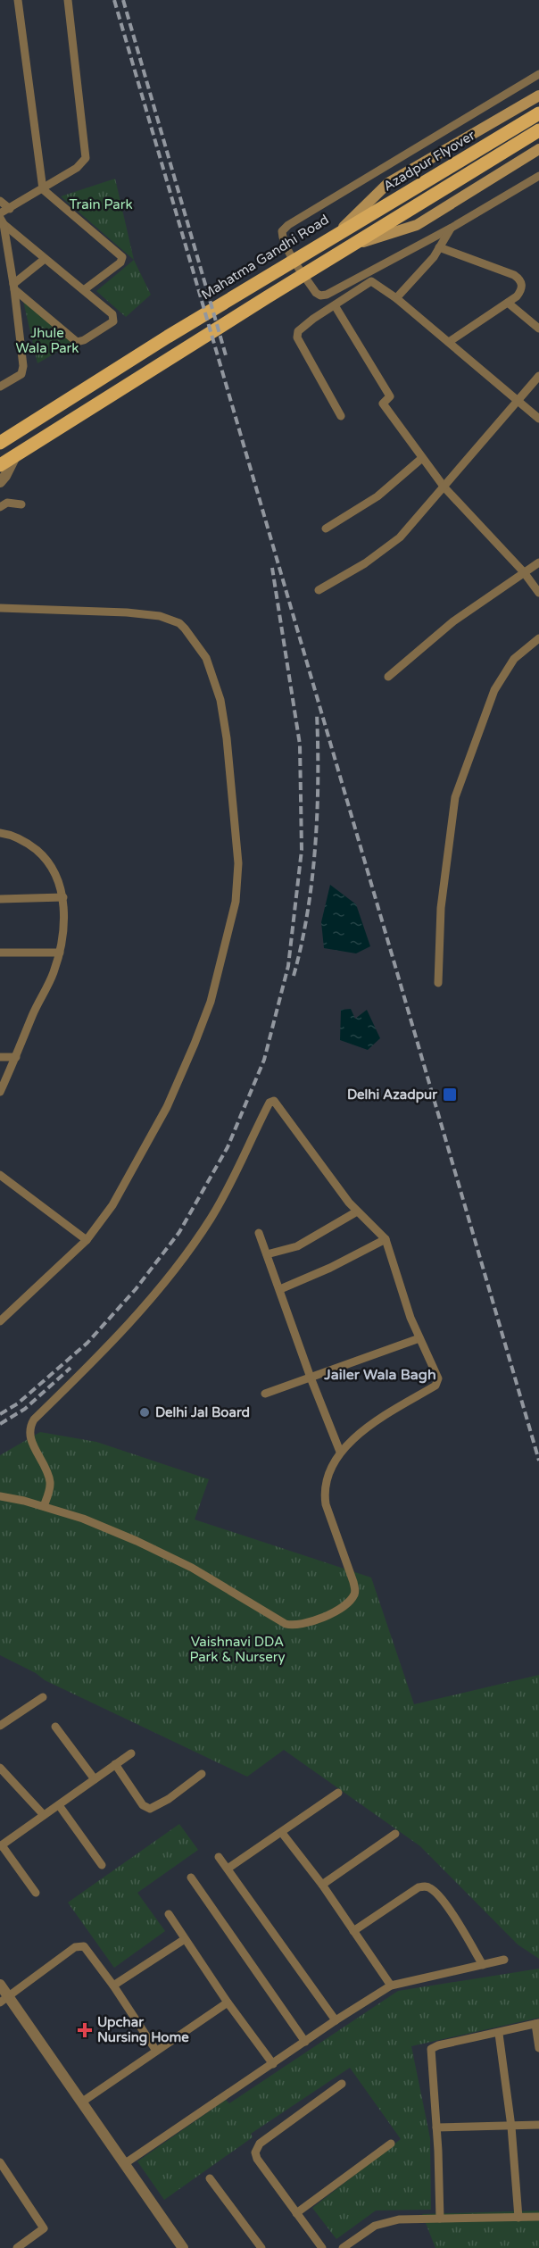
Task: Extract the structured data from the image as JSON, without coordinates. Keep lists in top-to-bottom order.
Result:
{
  "streets": {
    "main road": ["Azadpur Flyover", "Mahatma Gandhi Road"]
  },
  "crossings": [
    ["Azadpur Flyover", "Mahatma Gandhi Road"]
  ],
  "districts": ["Jailer Wala Bagh"],
  "parks": ["Train Park", "Jhule Wala Park", "Vaishnavi DDA Park & Nursery"],
  "places": {
    "transit": ["Delhi Azadpur"],
    "other": ["Delhi Jal Board"],
    "health": ["Upchar Nursing Home"]
  }
}
